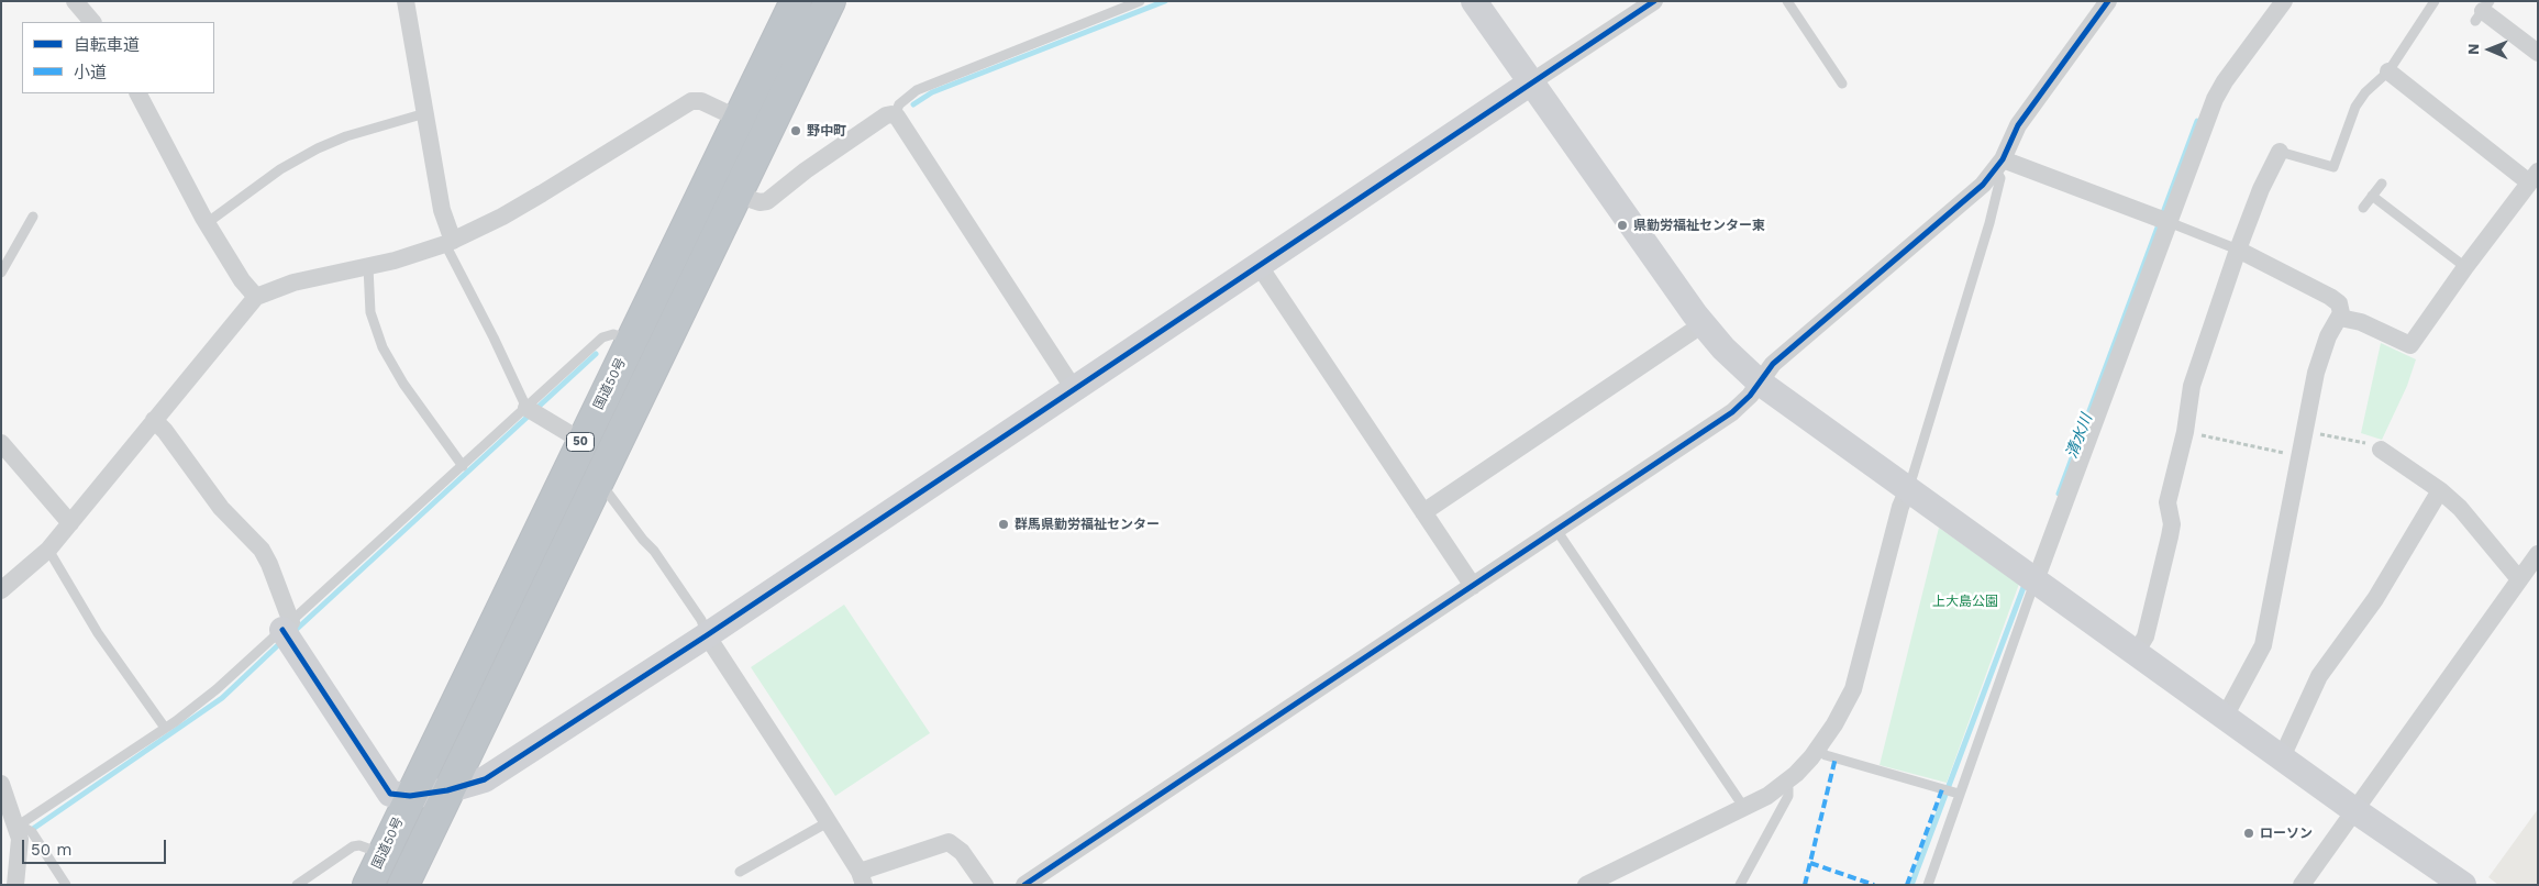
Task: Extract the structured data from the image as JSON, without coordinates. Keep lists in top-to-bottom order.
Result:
{
  "streets": {
    "highway": ["国道50号", "50"]
  },
  "water": ["清水川"],
  "parks": ["上大島公園"],
  "places": [
    "野中町",
    "県勤労福祉センター東",
    "群馬県勤労福祉センター",
    "ローソン"
  ],
  "legend": ["自転車道", "小道"],
  "scale_bar": "50 m",
  "north": "left"
}
